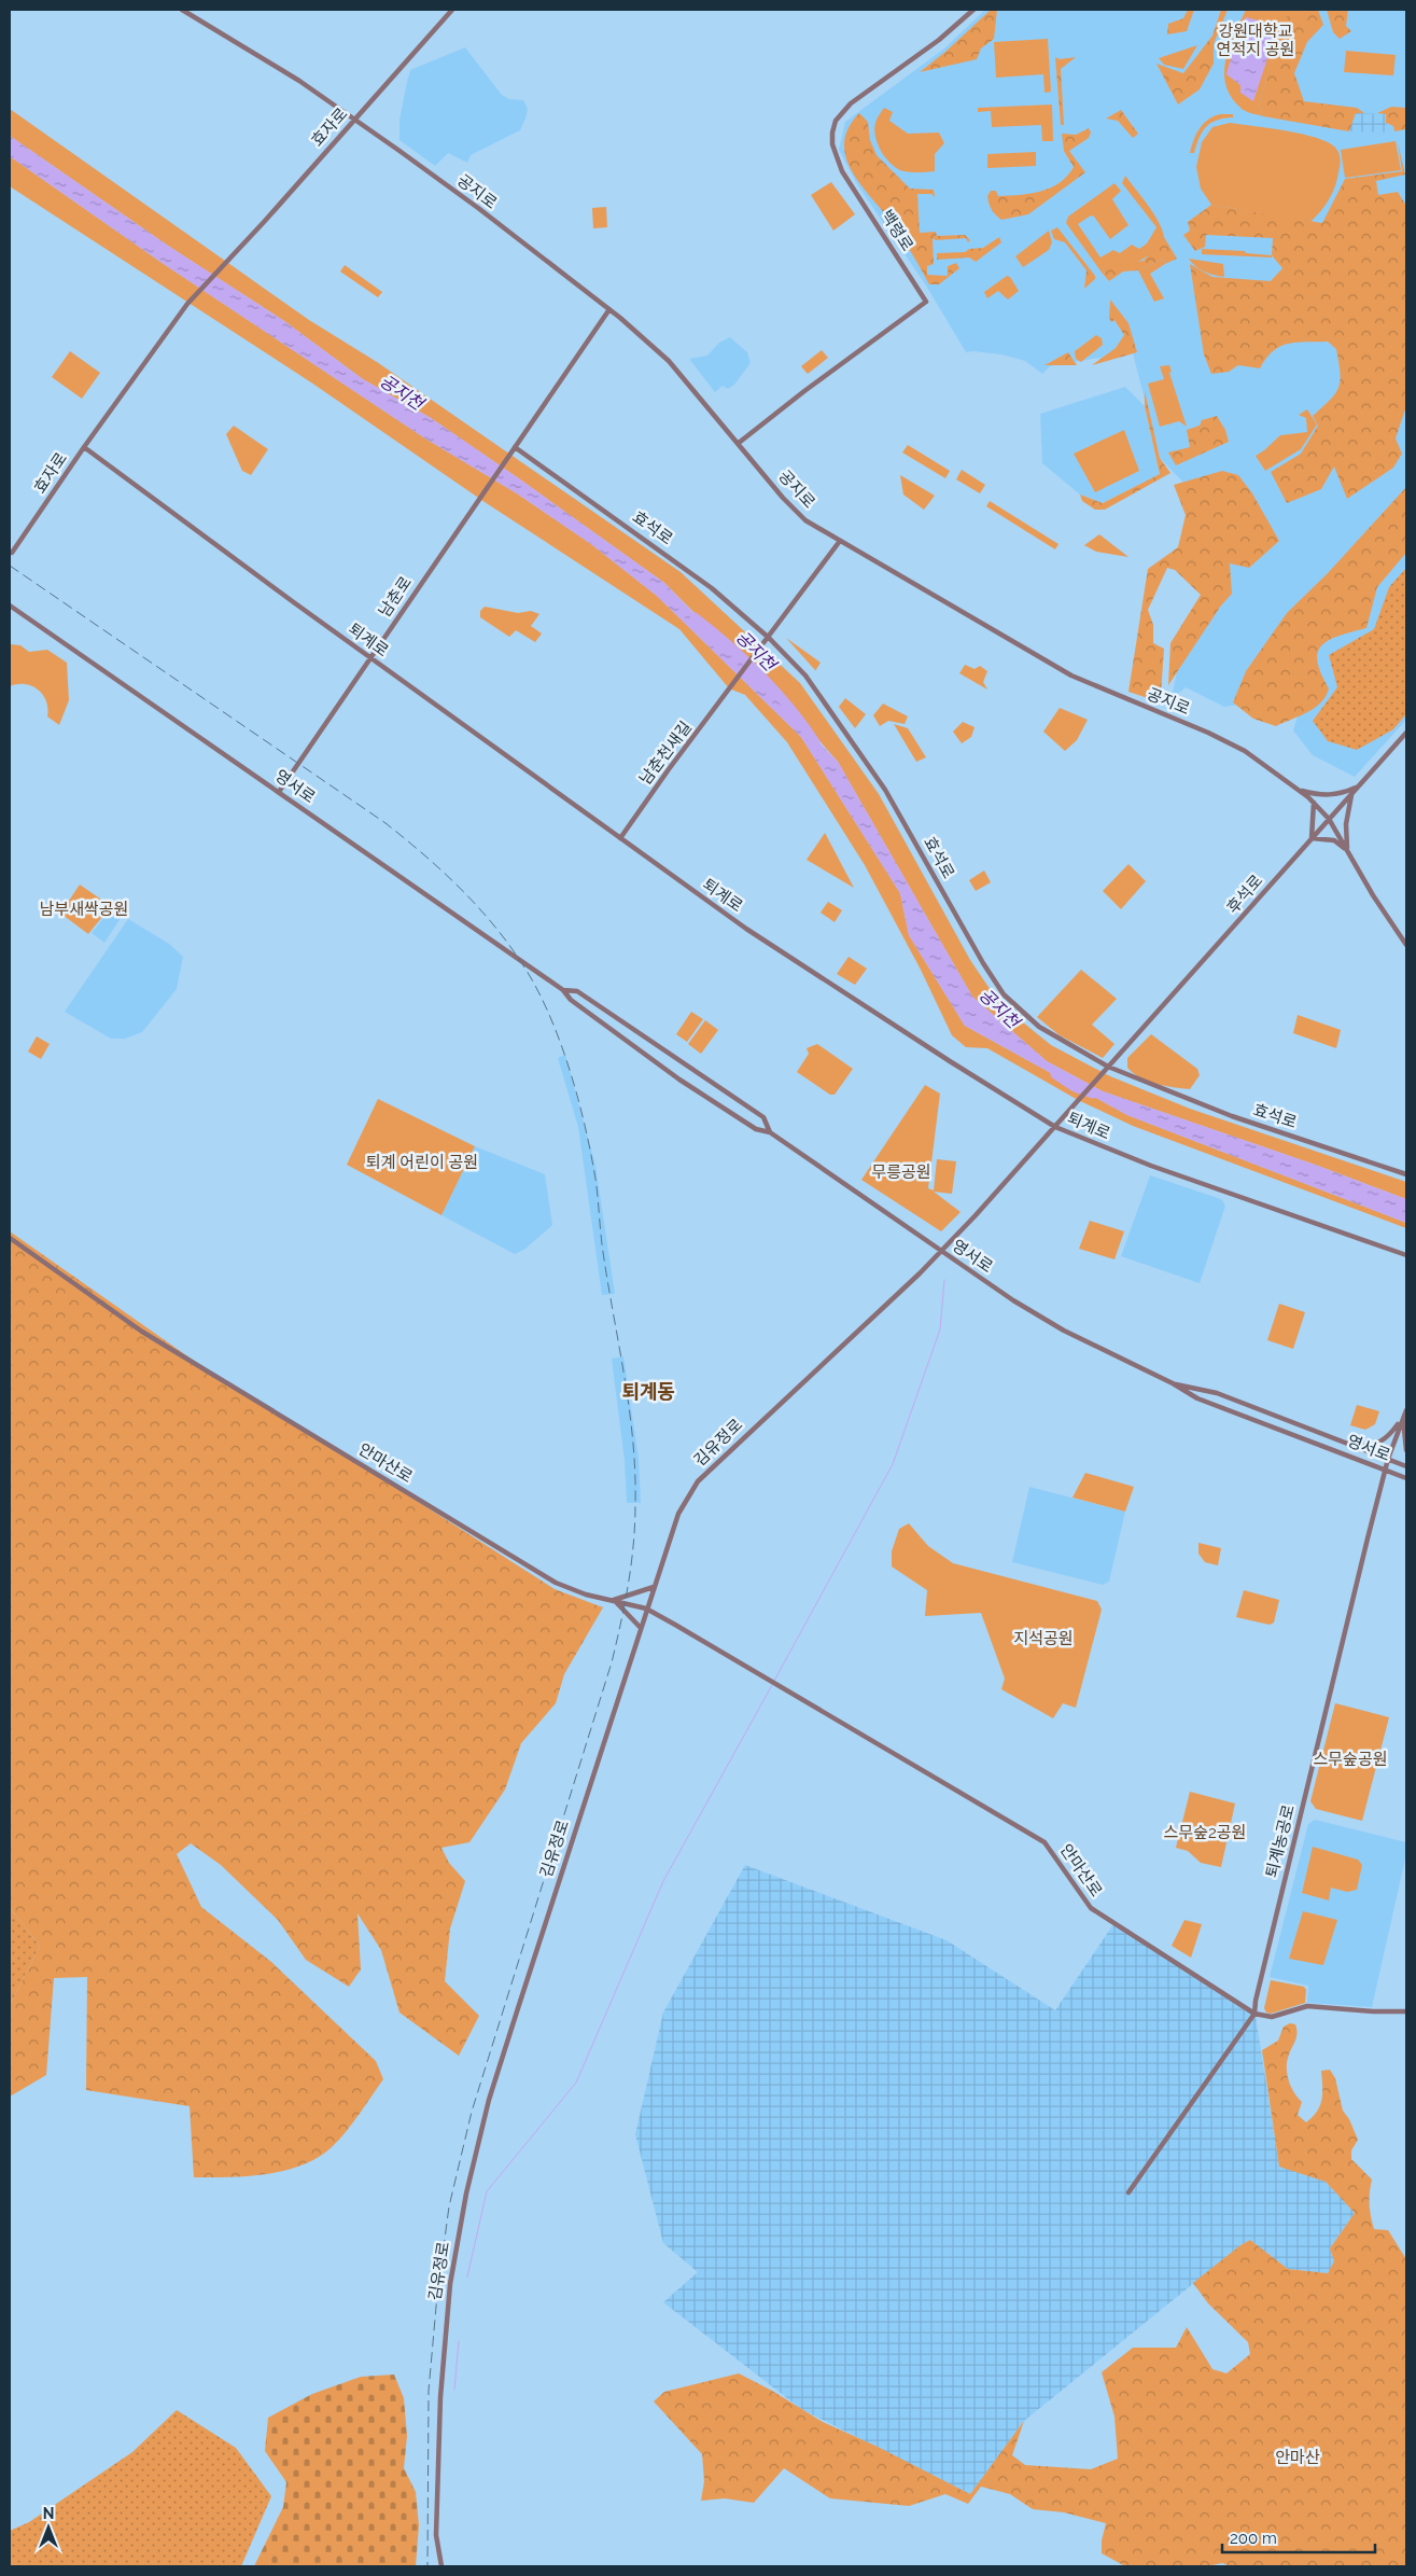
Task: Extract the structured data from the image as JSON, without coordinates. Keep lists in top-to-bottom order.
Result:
{
  "streets": {
    "street": [
      "효자로",
      "공지로",
      "백령로",
      "효석로",
      "남춘로",
      "퇴계로",
      "남춘천새길",
      "영서로",
      "후석로",
      "김유정로",
      "안마산로",
      "퇴계농공로"
    ]
  },
  "crossings": [
    ["효자로", "공지로"],
    ["효자로", "퇴계로"],
    ["공지로", "백령로"],
    ["공지로", "후석로"],
    ["효석로", "남춘로"],
    ["효석로", "남춘천새길"],
    ["효석로", "후석로"],
    ["남춘로", "퇴계로"],
    ["남춘로", "영서로"],
    ["퇴계로", "남춘천새길"],
    ["퇴계로", "후석로"],
    ["영서로", "김유정로"],
    ["영서로", "퇴계농공로"],
    ["김유정로", "안마산로"],
    ["안마산로", "퇴계농공로"]
  ],
  "districts": ["퇴계동"],
  "water": ["공지천"],
  "parks": [
    "강원대학교 연적지 공원",
    "남부새싹공원",
    "퇴계 어린이 공원",
    "무릉공원",
    "지석공원",
    "스무숲공원",
    "스무숲2공원",
    "안마산"
  ],
  "scale_bar": "200 m",
  "north": "top"
}
